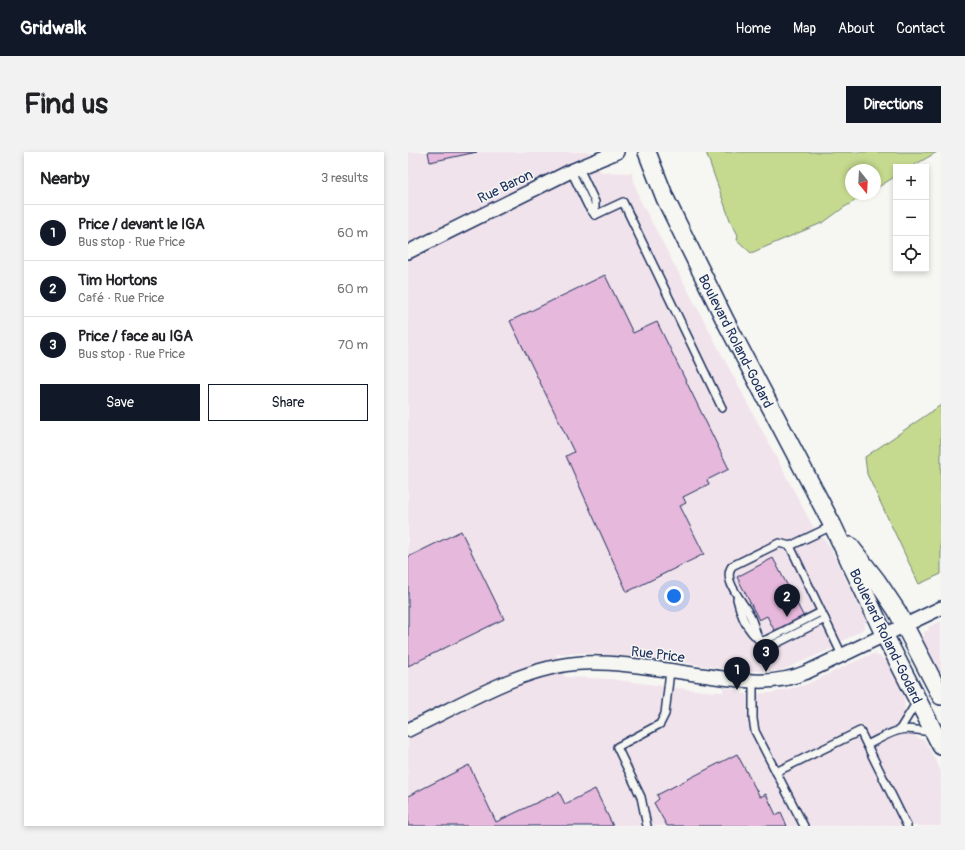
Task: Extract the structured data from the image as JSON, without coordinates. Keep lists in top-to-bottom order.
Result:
{
  "streets": {
    "street": ["Rue Baron", "Boulevard Roland-Godard", "Rue Price"]
  },
  "crossings": [
    ["Boulevard Roland-Godard", "Rue Price"]
  ],
  "north": "bottom",
  "page": {
    "header": "Gridwalk",
    "nav": [
      "Home",
      "Map",
      "About",
      "Contact"
    ],
    "buttons": [
      "Directions",
      ["Save", "Share"]
    ],
    "title": "Find us",
    "heading": ["Nearby", "3 results"],
    "map_buttons": ["+", "−"],
    "list": [
      {
        "mark": "1",
        "name": "Price / devant le IGA",
        "note": "Bus stop · Rue Price",
        "value": "60 m"
      },
      {
        "mark": "2",
        "name": "Tim Hortons",
        "note": "Café · Rue Price",
        "value": "60 m"
      },
      {
        "mark": "3",
        "name": "Price / face au IGA",
        "note": "Bus stop · Rue Price",
        "value": "70 m"
      }
    ],
    "pins": ["2", "3", "1"]
  }
}
